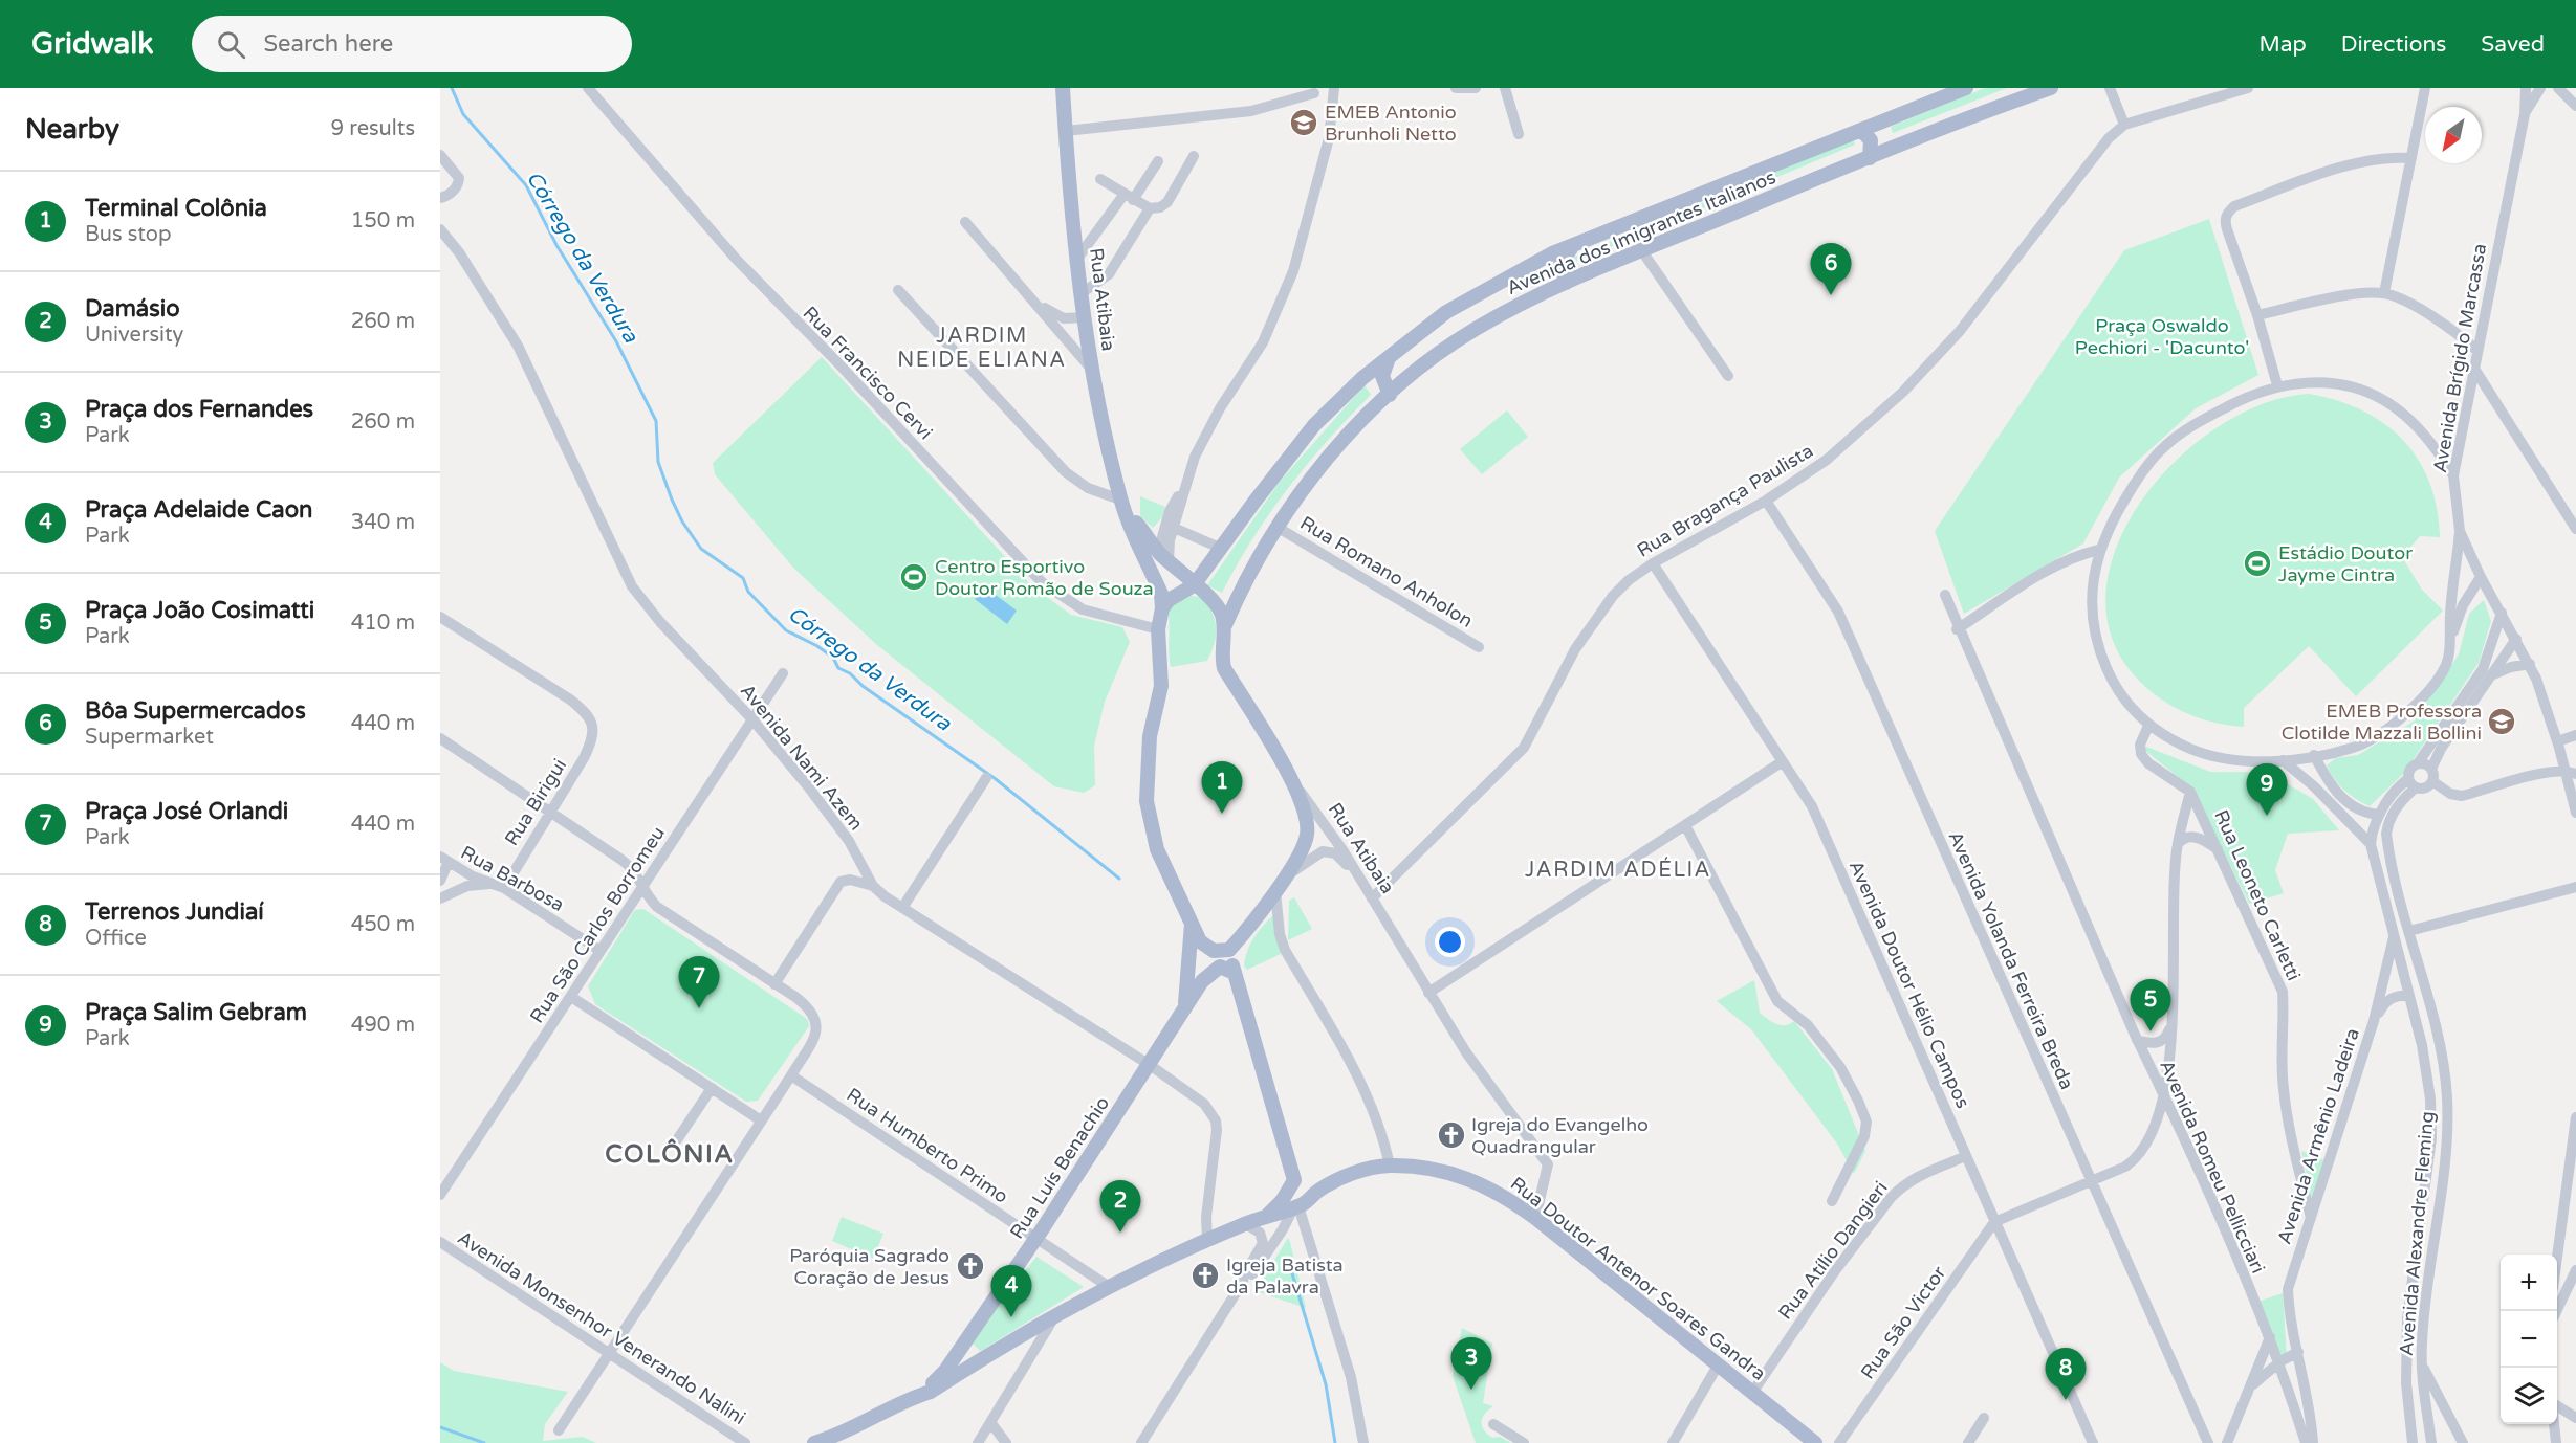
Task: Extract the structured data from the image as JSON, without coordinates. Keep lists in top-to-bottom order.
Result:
{
  "streets": {
    "main road": [
      "Avenida dos Imigrantes Italianos",
      "Rua Atibaia",
      "Rua Luís Benachio",
      "Rua Doutor Antenor Soares Gandra"
    ],
    "street": [
      "Avenida Brígido Marcassa",
      "Rua Francisco Cervi",
      "Rua Bragança Paulista",
      "Rua Romano Anholon",
      "Avenida Nami Azem",
      "Rua Birigui",
      "Rua Barbosa",
      "Rua Leoneto Carletti",
      "Rua São Carlos Borromeu",
      "Avenida Yolanda Ferreira Breda",
      "Avenida Doutor Hélio Campos",
      "Avenida Armênio Ladeira",
      "Rua Humberto Primo",
      "Avenida Romeu Pellicciari",
      "Avenida Alexandre Fleming",
      "Rua Atílio Dangieri",
      "Rua São Victor",
      "Avenida Monsenhor Venerando Nalini"
    ]
  },
  "crossings": [
    ["Avenida dos Imigrantes Italianos", "Rua Atibaia"],
    ["Avenida dos Imigrantes Italianos", "Rua Romano Anholon"],
    ["Rua Atibaia", "Rua Bragança Paulista"],
    ["Rua Atibaia", "Rua Doutor Antenor Soares Gandra"],
    ["Rua Bragança Paulista", "Avenida Yolanda Ferreira Breda"],
    ["Rua Bragança Paulista", "Avenida Doutor Hélio Campos"],
    ["Avenida Nami Azem", "Rua São Carlos Borromeu"],
    ["Avenida Nami Azem", "Rua Luís Benachio"],
    ["Avenida Nami Azem", "Rua Doutor Antenor Soares Gandra"],
    ["Rua Birigui", "Rua Barbosa"],
    ["Rua Barbosa", "Rua São Carlos Borromeu"],
    ["Rua Leoneto Carletti", "Avenida Armênio Ladeira"],
    ["Avenida Doutor Hélio Campos", "Rua Atílio Dangieri"],
    ["Avenida Doutor Hélio Campos", "Rua São Victor"],
    ["Avenida Armênio Ladeira", "Avenida Alexandre Fleming"],
    ["Rua Humberto Primo", "Rua Luís Benachio"],
    ["Rua Humberto Primo", "Rua Doutor Antenor Soares Gandra"],
    ["Rua Luís Benachio", "Rua Doutor Antenor Soares Gandra"],
    ["Rua Atílio Dangieri", "Rua Doutor Antenor Soares Gandra"]
  ],
  "districts": ["JARDIM NEIDE ELIANA", "JARDIM ADÉLIA", "COLÔNIA"],
  "water": ["Córrego da Verdura"],
  "parks": ["Praça Oswaldo Pechiori - 'Dacunto'"],
  "places": {
    "school or university": ["EMEB Antonio Brunholi Netto", "EMEB Professora Clotilde Mazzali Bollini"],
    "sports": ["Estádio Doutor Jayme Cintra", "Centro Esportivo Doutor Romão de Souza"],
    "church": ["Igreja do Evangelho Quadrangular", "Paróquia Sagrado Coração de Jesus", "Igreja Batista da Palavra"]
  },
  "north": "bottom left",
  "page": {
    "header": "Gridwalk",
    "search": "Search here",
    "nav": ["Map", "Directions", "Saved"],
    "heading": ["Nearby", "9 results"],
    "list": [
      {
        "mark": "1",
        "name": "Terminal Colônia",
        "note": "Bus stop",
        "value": "150 m"
      },
      {
        "mark": "2",
        "name": "Damásio",
        "note": "University",
        "value": "260 m"
      },
      {
        "mark": "3",
        "name": "Praça dos Fernandes",
        "note": "Park",
        "value": "260 m"
      },
      {
        "mark": "4",
        "name": "Praça Adelaide Caon",
        "note": "Park",
        "value": "340 m"
      },
      {
        "mark": "5",
        "name": "Praça João Cosimatti",
        "note": "Park",
        "value": "410 m"
      },
      {
        "mark": "6",
        "name": "Bôa Supermercados",
        "note": "Supermarket",
        "value": "440 m"
      },
      {
        "mark": "7",
        "name": "Praça José Orlandi",
        "note": "Park",
        "value": "440 m"
      },
      {
        "mark": "8",
        "name": "Terrenos Jundiaí",
        "note": "Office",
        "value": "450 m"
      },
      {
        "mark": "9",
        "name": "Praça Salim Gebram",
        "note": "Park",
        "value": "490 m"
      }
    ],
    "pins": [
      "6",
      "1",
      "9",
      "7",
      "5",
      "2",
      "4",
      "3",
      "8"
    ],
    "map_buttons": ["+", "−"]
  }
}
